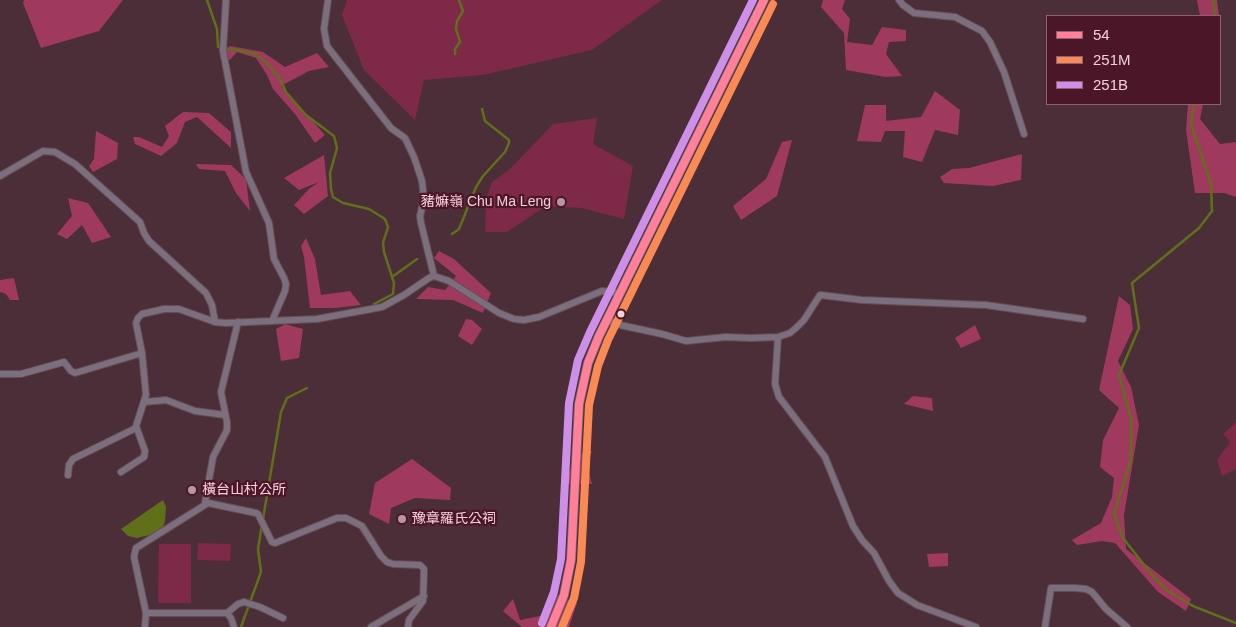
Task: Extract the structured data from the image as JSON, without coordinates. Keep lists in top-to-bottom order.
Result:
{
  "places": ["豬嫲嶺 Chu Ma Leng", "橫台山村公所", "豫章羅氏公祠"],
  "lines": ["transit line 54", "transit line 251B", "transit line 251M"],
  "legend": ["54", "251M", "251B"]
}
